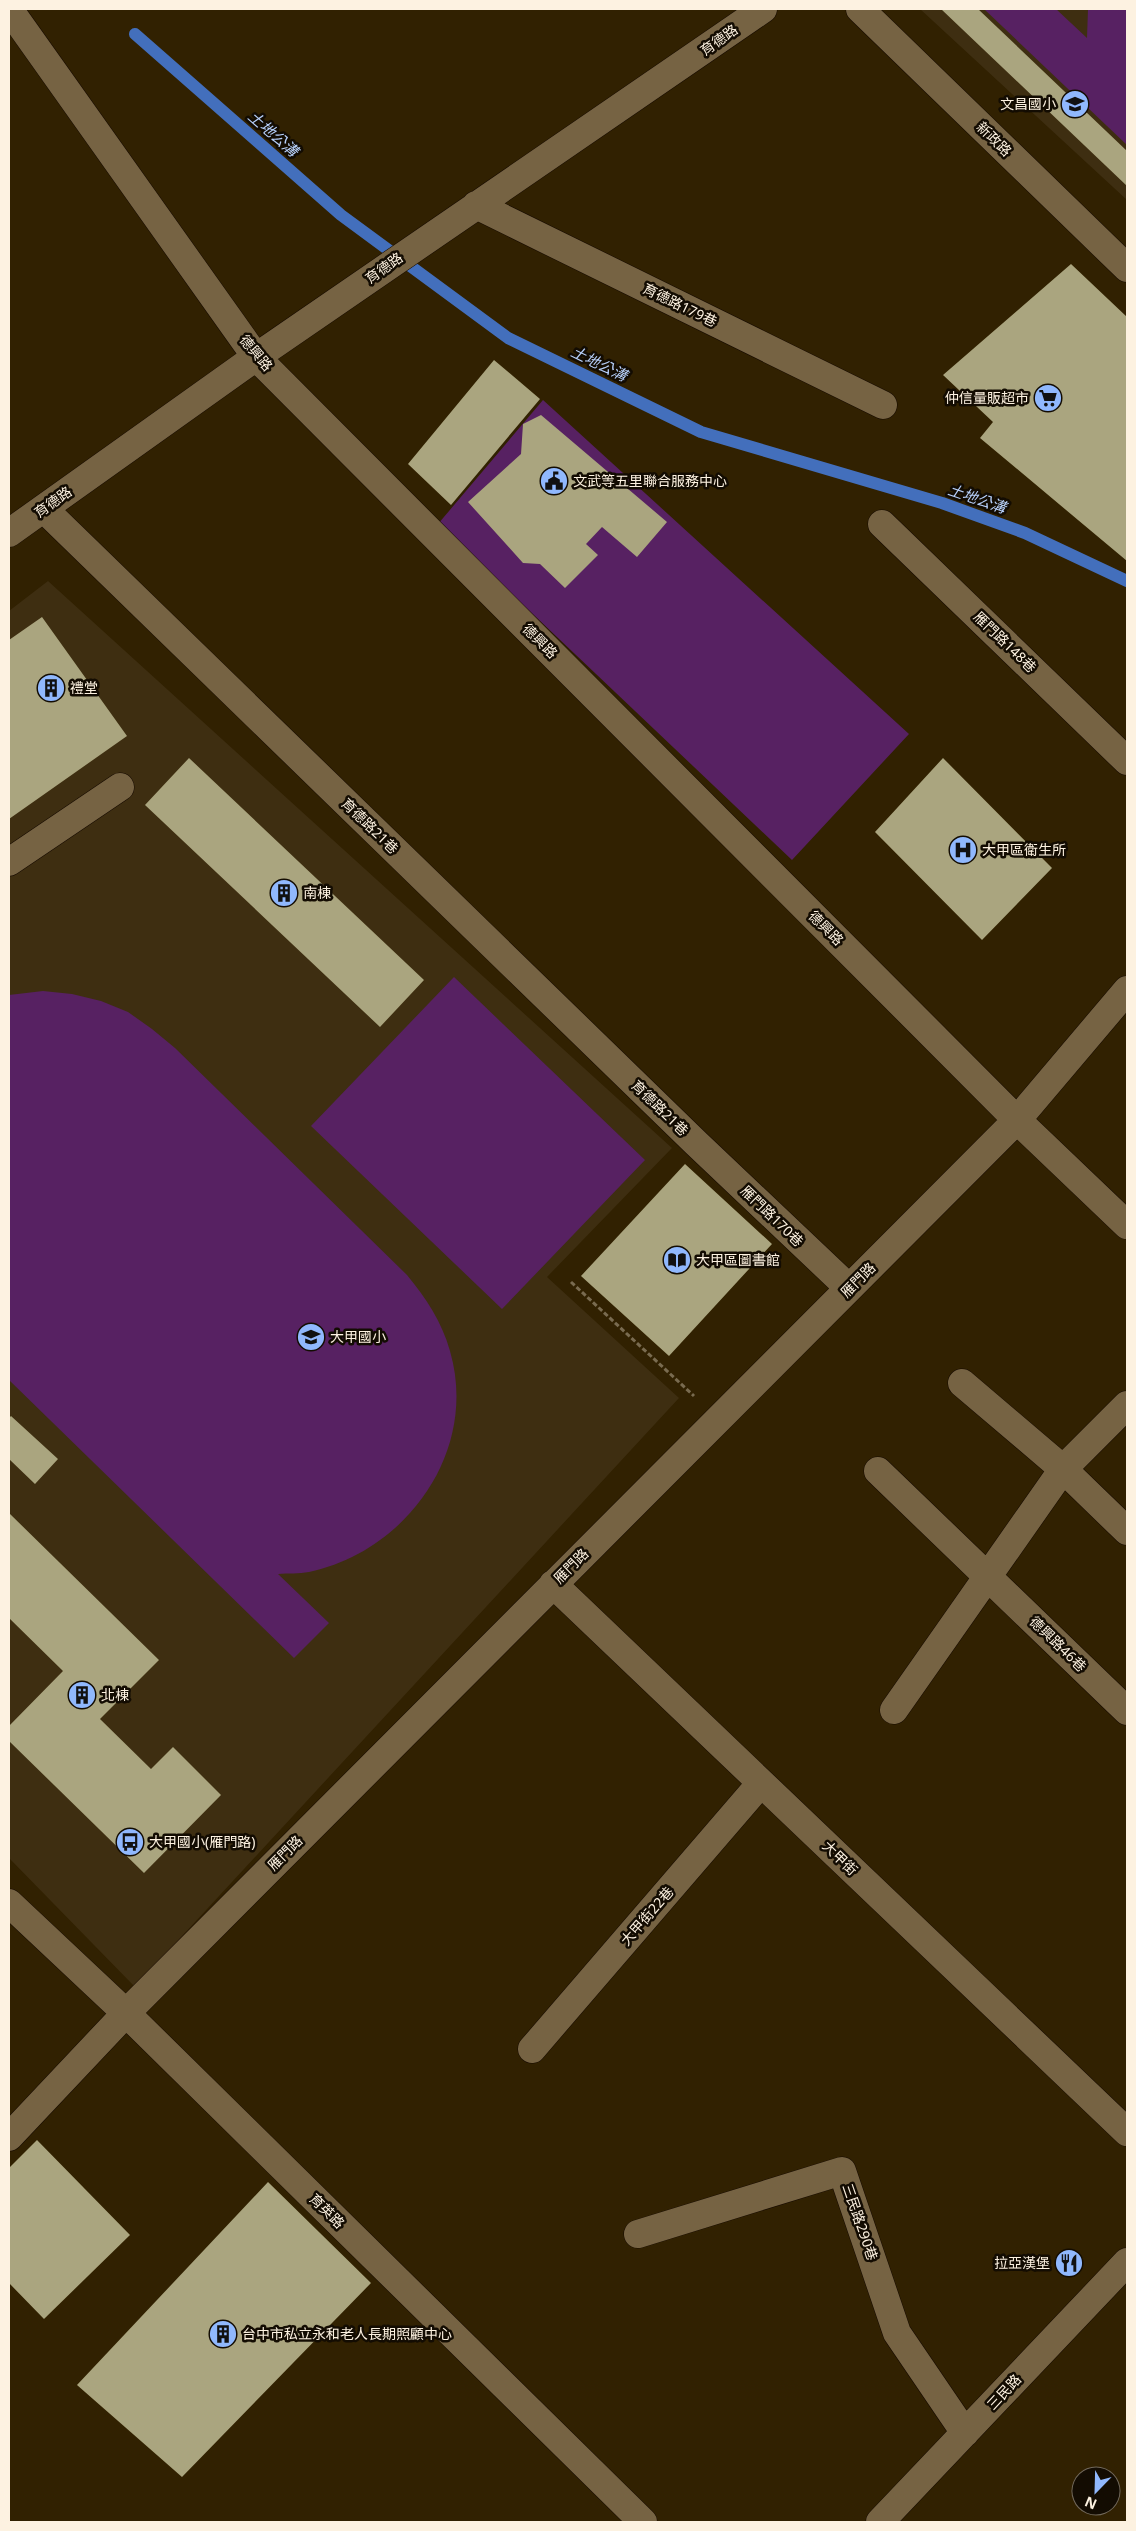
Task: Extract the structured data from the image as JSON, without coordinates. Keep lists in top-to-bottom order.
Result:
{
  "streets": {
    "street": [
      "育德路",
      "新政路",
      "育德路179巷",
      "德興路",
      "雁門路148巷",
      "育德路21巷",
      "雁門路170巷",
      "雁門路",
      "德興路46巷",
      "大甲街",
      "大甲街22巷",
      "育英路",
      "三民路290巷",
      "三民路"
    ]
  },
  "crossings": [
    ["育德路", "育德路179巷"],
    ["育德路", "德興路"],
    ["育德路", "育德路21巷"],
    ["德興路", "雁門路"],
    ["育德路21巷", "雁門路170巷"],
    ["雁門路170巷", "雁門路"],
    ["雁門路", "大甲街"],
    ["雁門路", "育英路"],
    ["大甲街", "大甲街22巷"],
    ["三民路290巷", "三民路"]
  ],
  "water": ["土地公溝"],
  "places": {
    "school or university": ["文昌國小", "大甲國小"],
    "supermarket": ["仲信量販超市"],
    "public building": ["文武等五里聯合服務中心"],
    "building": [
      "禮堂",
      "南棟",
      "北棟",
      "台中市私立永和老人長期照顧中心"
    ],
    "hospital": ["大甲區衛生所"],
    "library": ["大甲區圖書館"],
    "bus stop": ["大甲國小(雁門路)"],
    "restaurant": ["拉亞漢堡"]
  },
  "north": "bottom left"
}
